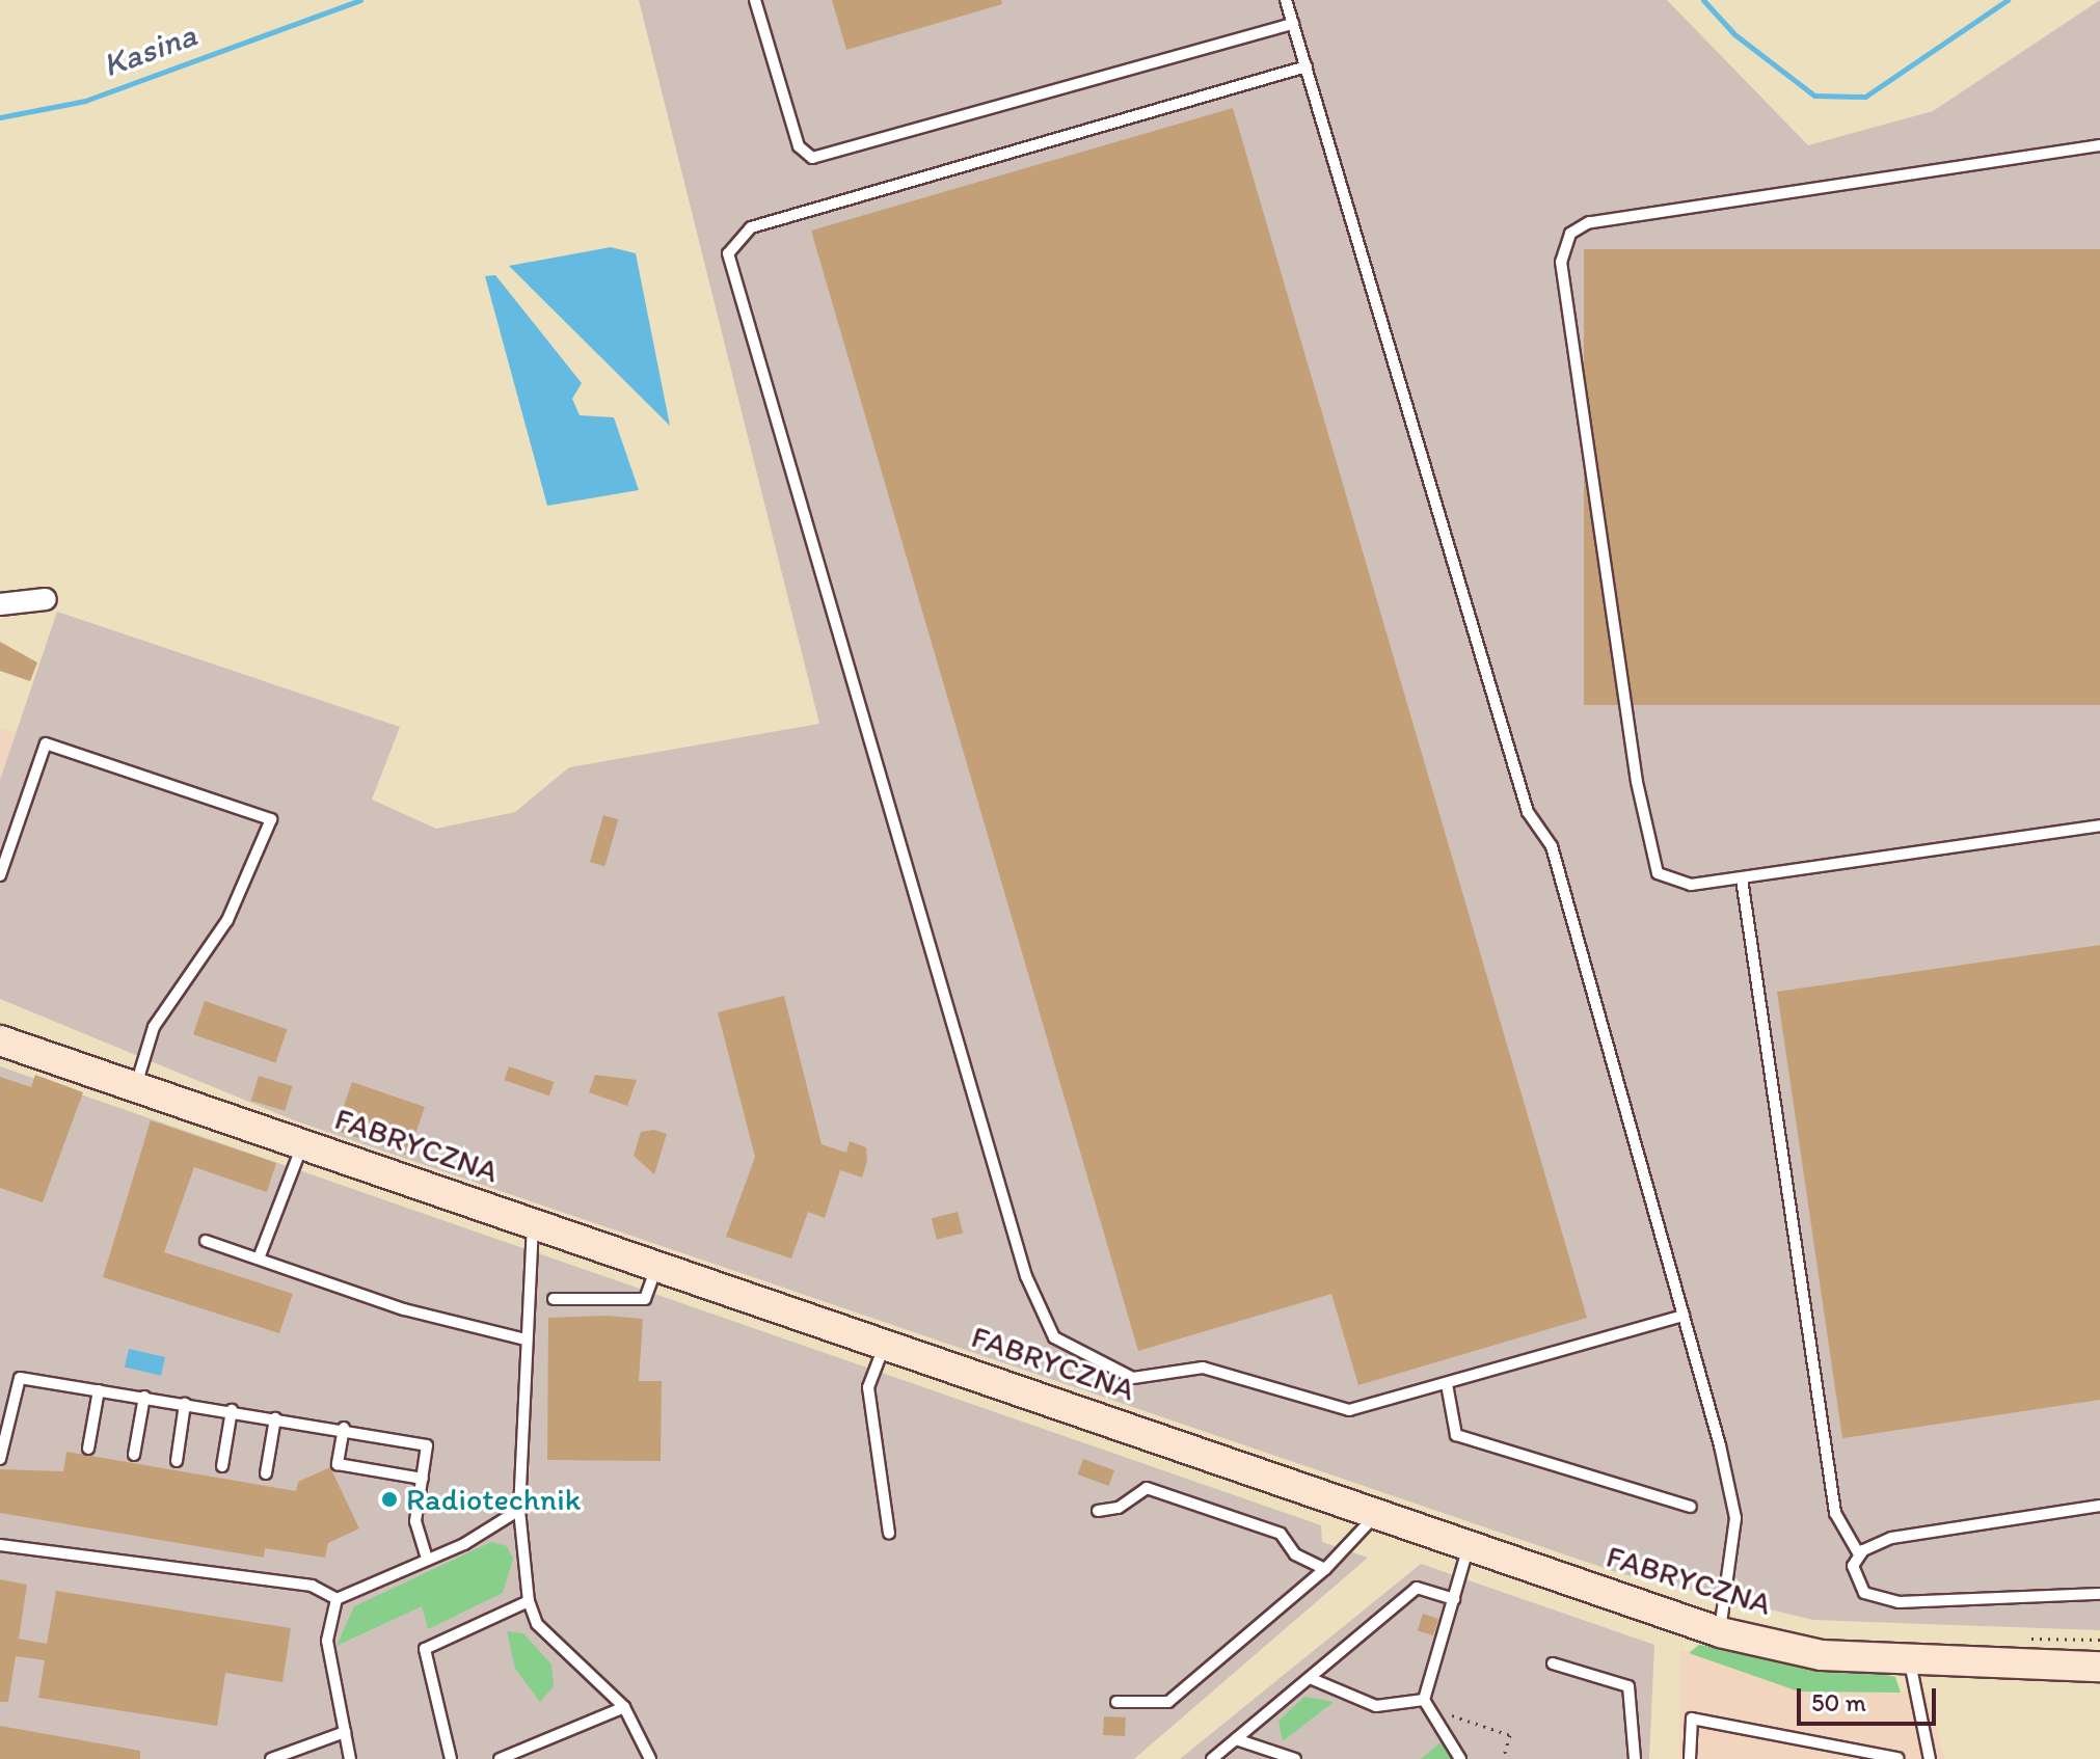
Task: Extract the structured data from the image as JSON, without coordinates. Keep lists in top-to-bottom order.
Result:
{
  "streets": {
    "main road": ["FABRYCZNA"]
  },
  "water": ["Kasina"],
  "places": ["Radiotechnik"],
  "scale_bar": "50 m"
}
